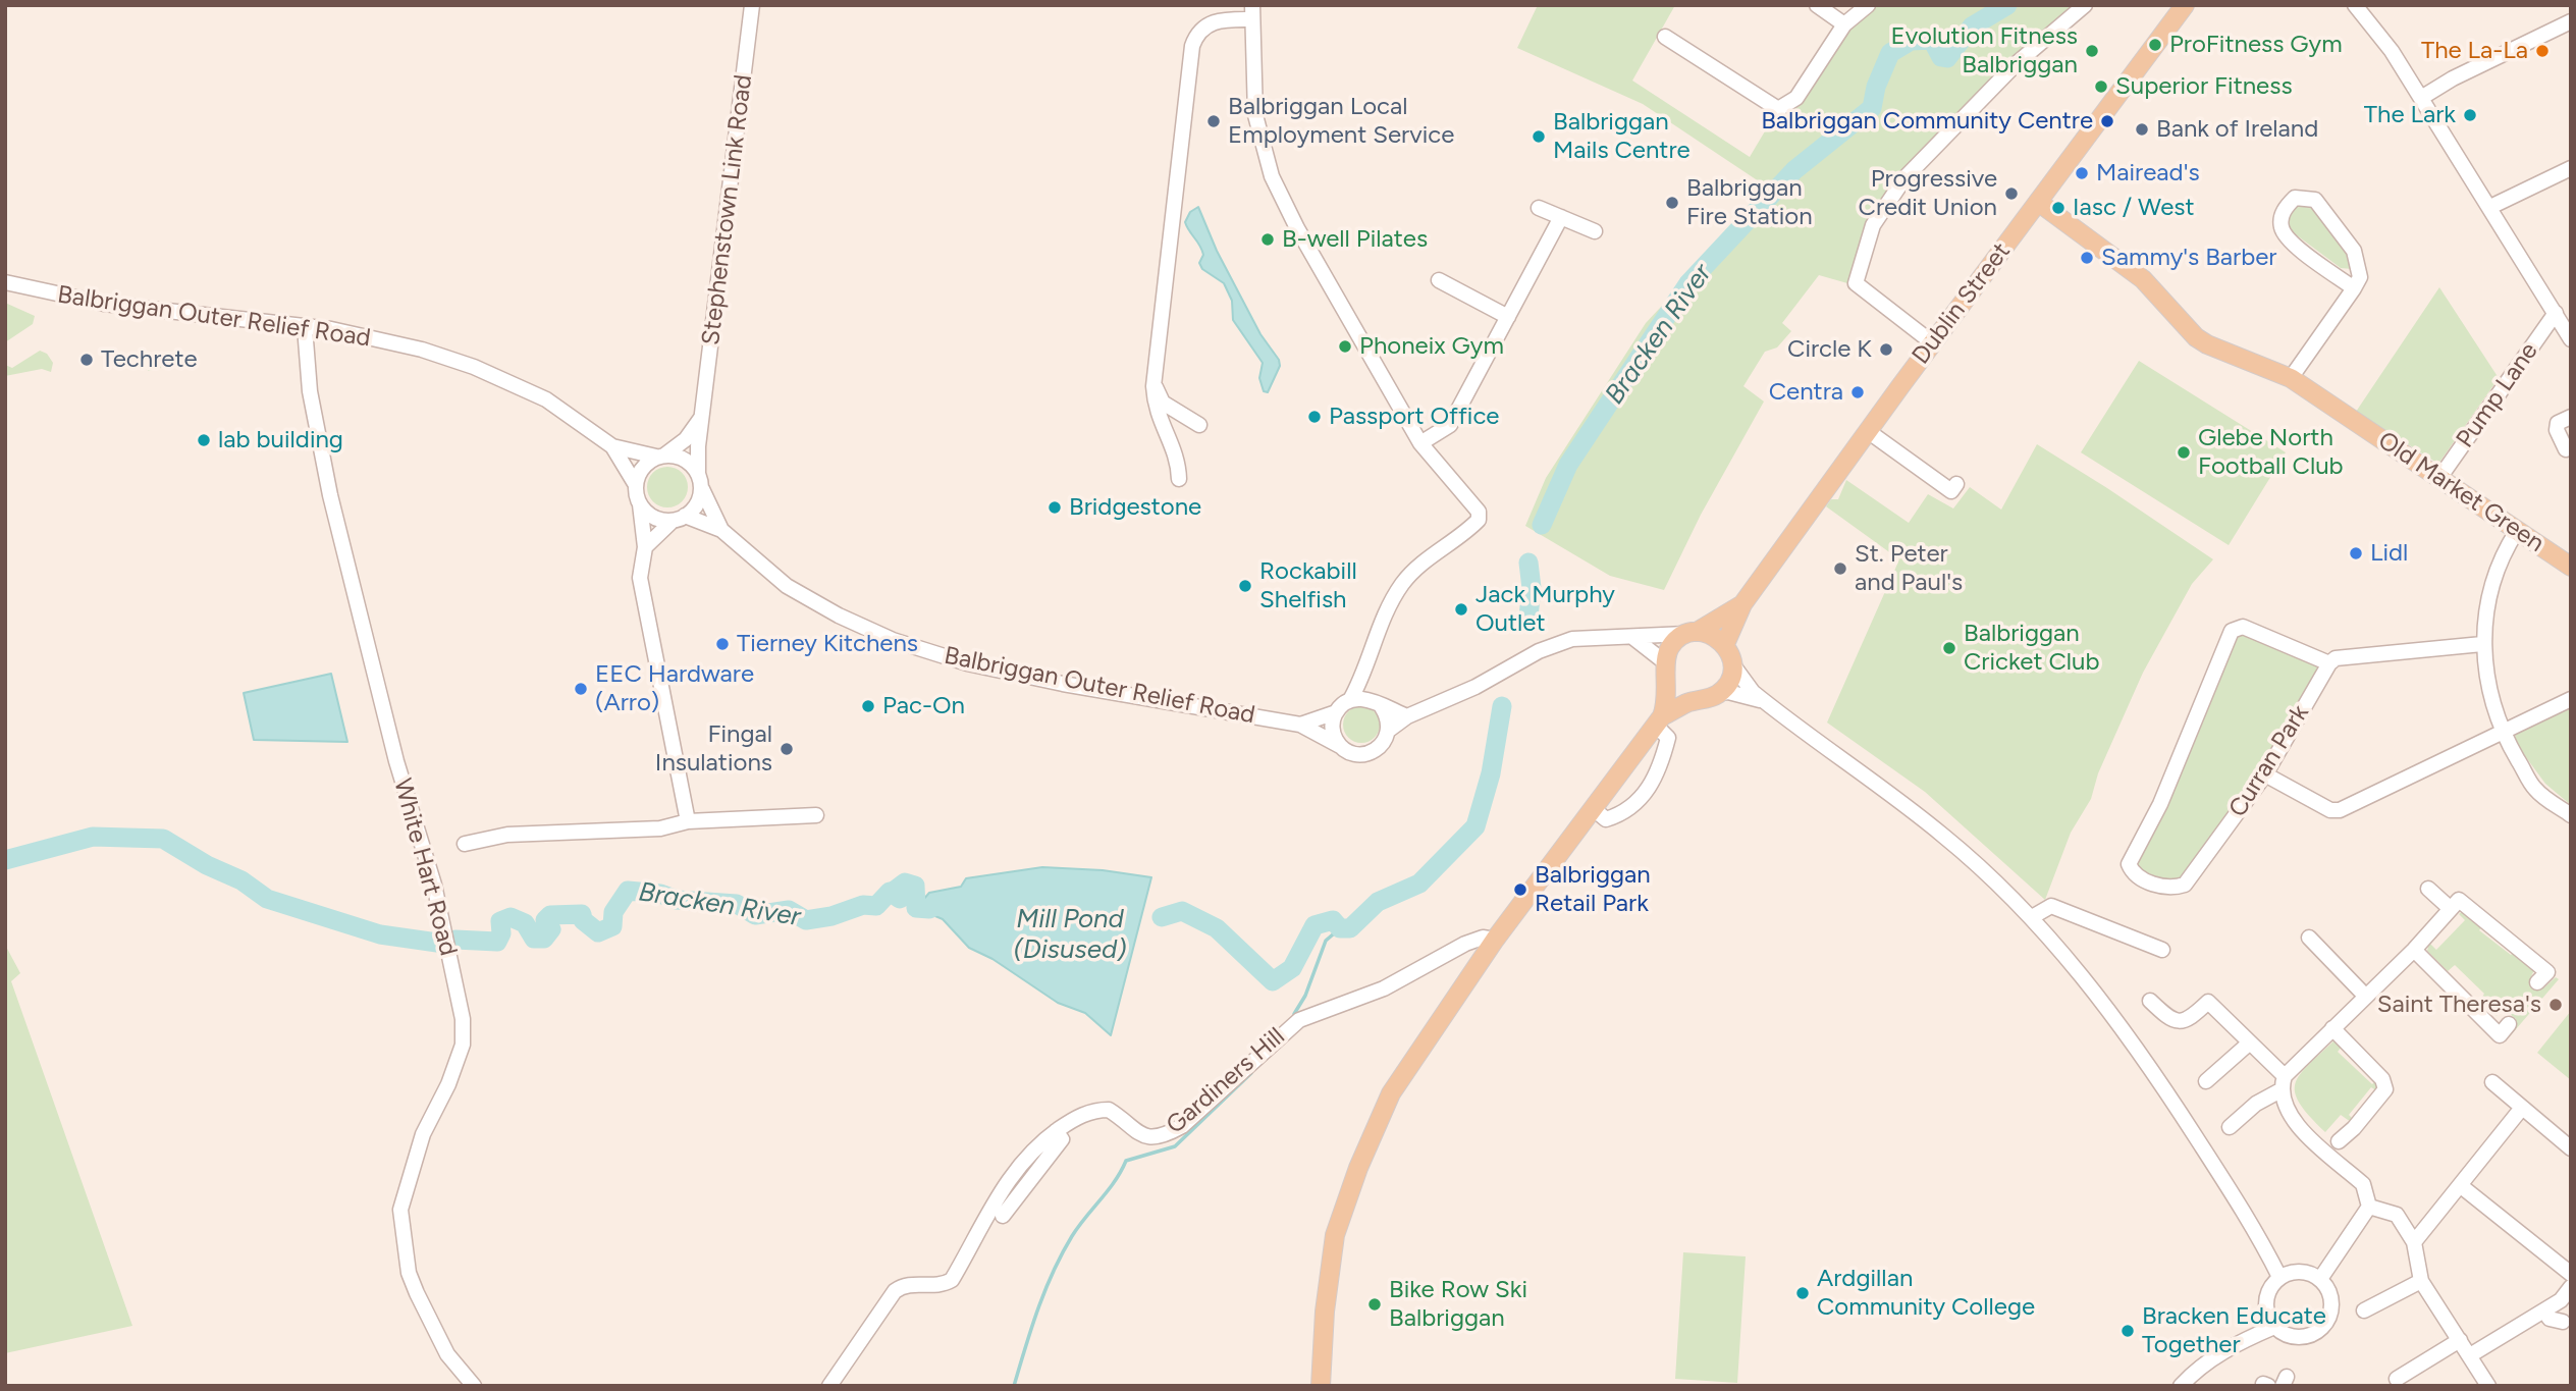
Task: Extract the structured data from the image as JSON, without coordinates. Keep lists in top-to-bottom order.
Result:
{
  "streets": {
    "main road": ["Dublin Street", "Old Market Green"],
    "street": [
      "Stephenstown Link Road",
      "Balbriggan Outer Relief Road",
      "Pump Lane",
      "Curran Park",
      "White Hart Road",
      "Gardiners Hill"
    ]
  },
  "crossings": [
    ["Stephenstown Link Road", "Balbriggan Outer Relief Road"],
    ["Dublin Street", "Old Market Green"],
    ["Balbriggan Outer Relief Road", "White Hart Road"],
    ["Pump Lane", "Old Market Green"]
  ],
  "water": ["Bracken River", "Mill Pond (Disused)"],
  "places": [
    "ProFitness Gym",
    "Evolution Fitness Balbriggan",
    "The La-La",
    "Superior Fitness",
    "The Lark",
    "Balbriggan Local Employment Service",
    "Balbriggan Community Centre",
    "Bank of Ireland",
    "Balbriggan Mails Centre",
    "Mairead's",
    "Progressive Credit Union",
    "Balbriggan Fire Station",
    "Iasc / West",
    "B-well Pilates",
    "Sammy's Barber",
    "Phoneix Gym",
    "Circle K",
    "Techrete",
    "Centra",
    "Passport Office",
    "lab building",
    "Glebe North Football Club",
    "Bridgestone",
    "Lidl",
    "St. Peter and Paul's",
    "Rockabill Shelfish",
    "Jack Murphy Outlet",
    "Tierney Kitchens",
    "Balbriggan Cricket Club",
    "EEC Hardware (Arro)",
    "Pac-On",
    "Fingal Insulations",
    "Balbriggan Retail Park",
    "Saint Theresa's",
    "Ardgillan Community College",
    "Bike Row Ski Balbriggan",
    "Bracken Educate Together"
  ]
}
